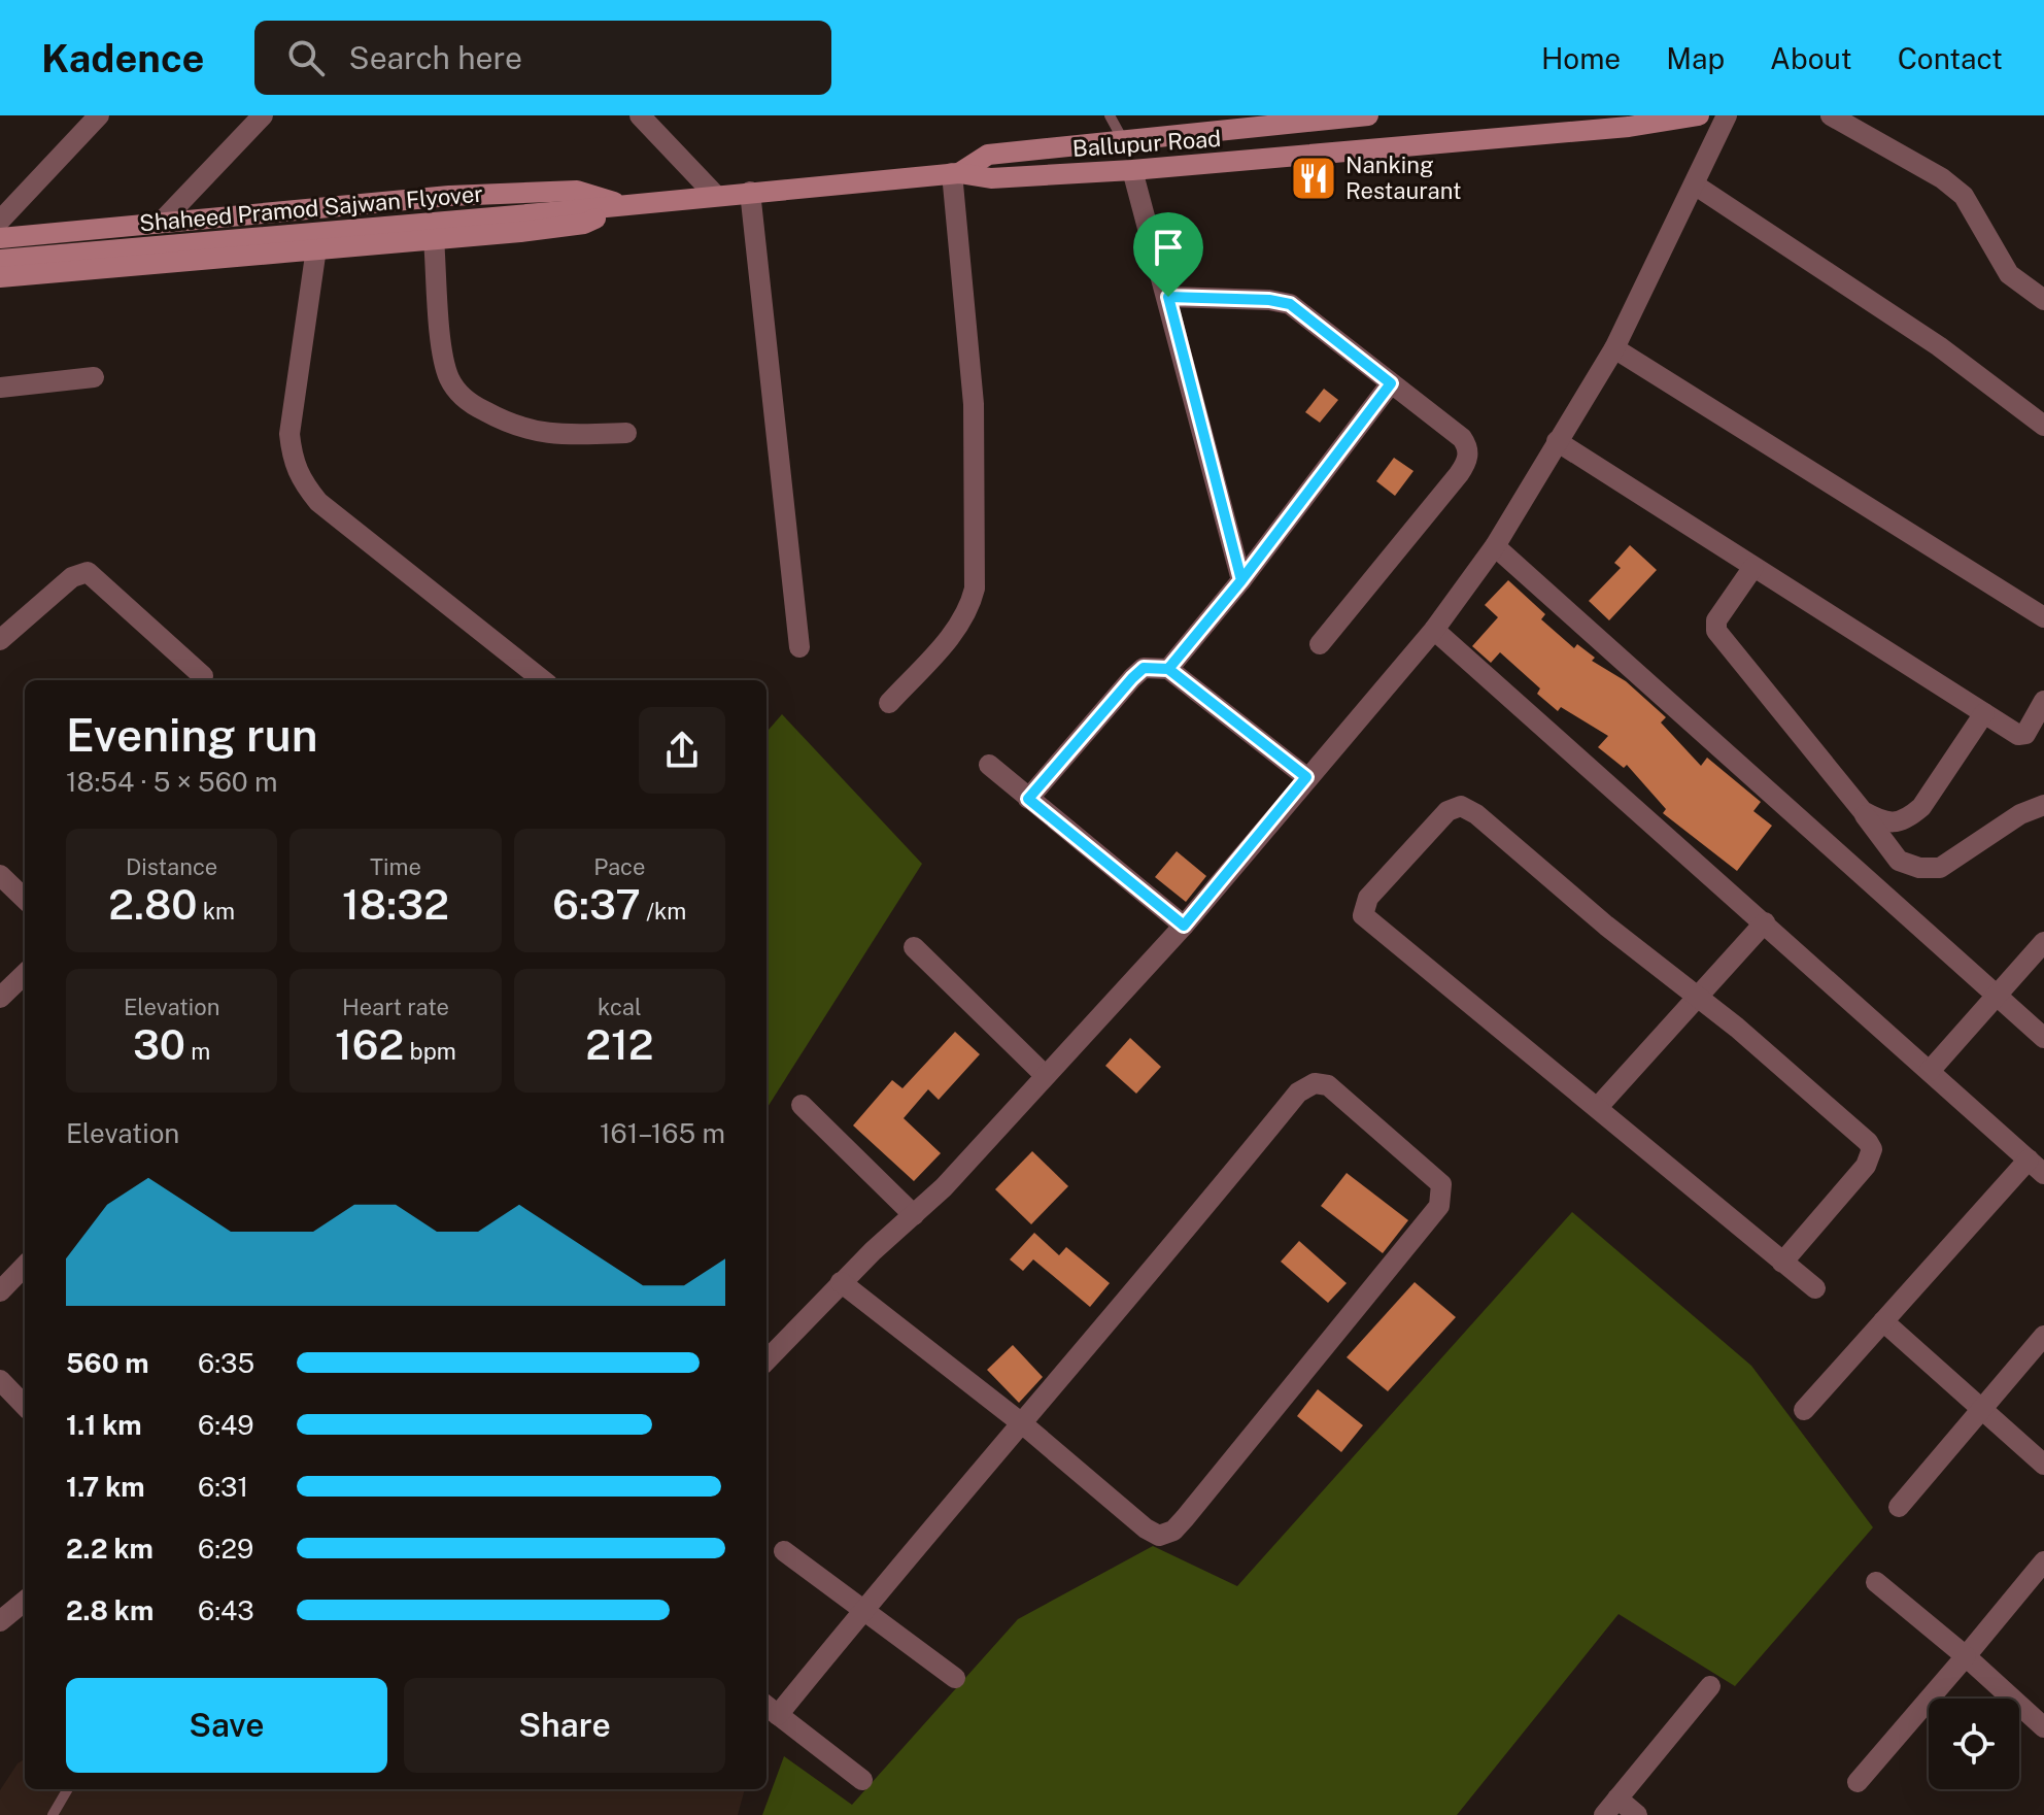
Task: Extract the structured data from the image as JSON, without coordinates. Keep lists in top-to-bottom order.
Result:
{
  "streets": {
    "main road": ["Ballupur Road", "Shaheed Pramod Sajwan Flyover"]
  },
  "places": {
    "restaurant": ["Nanking Restaurant"]
  },
  "page": {
    "header": "Kadence",
    "search": "Search here",
    "nav": [
      "Home",
      "Map",
      "About",
      "Contact"
    ],
    "heading": ["Evening run", "18:54 · 5 × 560 m"],
    "stats": [
      ["Distance", "2.80 km"],
      ["Time", "18:32"],
      ["Pace", "6:37 /km"],
      ["Elevation", "30 m"],
      ["Heart rate", "162 bpm"],
      ["kcal", "212"]
    ],
    "chart": ["Elevation", "161–165 m"],
    "list": [
      {
        "name": "560 m",
        "note": "6:35"
      },
      {
        "name": "1.1 km",
        "note": "6:49"
      },
      {
        "name": "1.7 km",
        "note": "6:31"
      },
      {
        "name": "2.2 km",
        "note": "6:29"
      },
      {
        "name": "2.8 km",
        "note": "6:43"
      }
    ],
    "buttons": ["Save", "Share"]
  }
}
